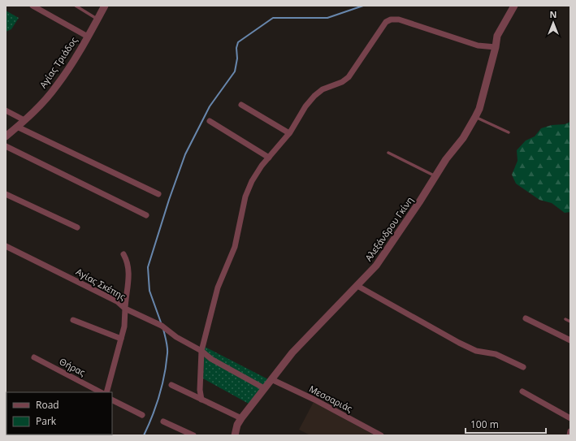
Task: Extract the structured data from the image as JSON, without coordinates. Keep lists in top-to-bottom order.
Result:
{
  "streets": {
    "street": [
      "Αγίας Τριάδος",
      "Αλεξάνδρου Γκίνη",
      "Αγίας Σκέπης",
      "Θήρας",
      "Μεσσαριάς"
    ]
  },
  "crossings": [
    ["Αλεξάνδρου Γκίνη", "Μεσσαριάς"]
  ],
  "legend": ["Road", "Park"],
  "scale_bar": "100 m",
  "north": "top"
}
